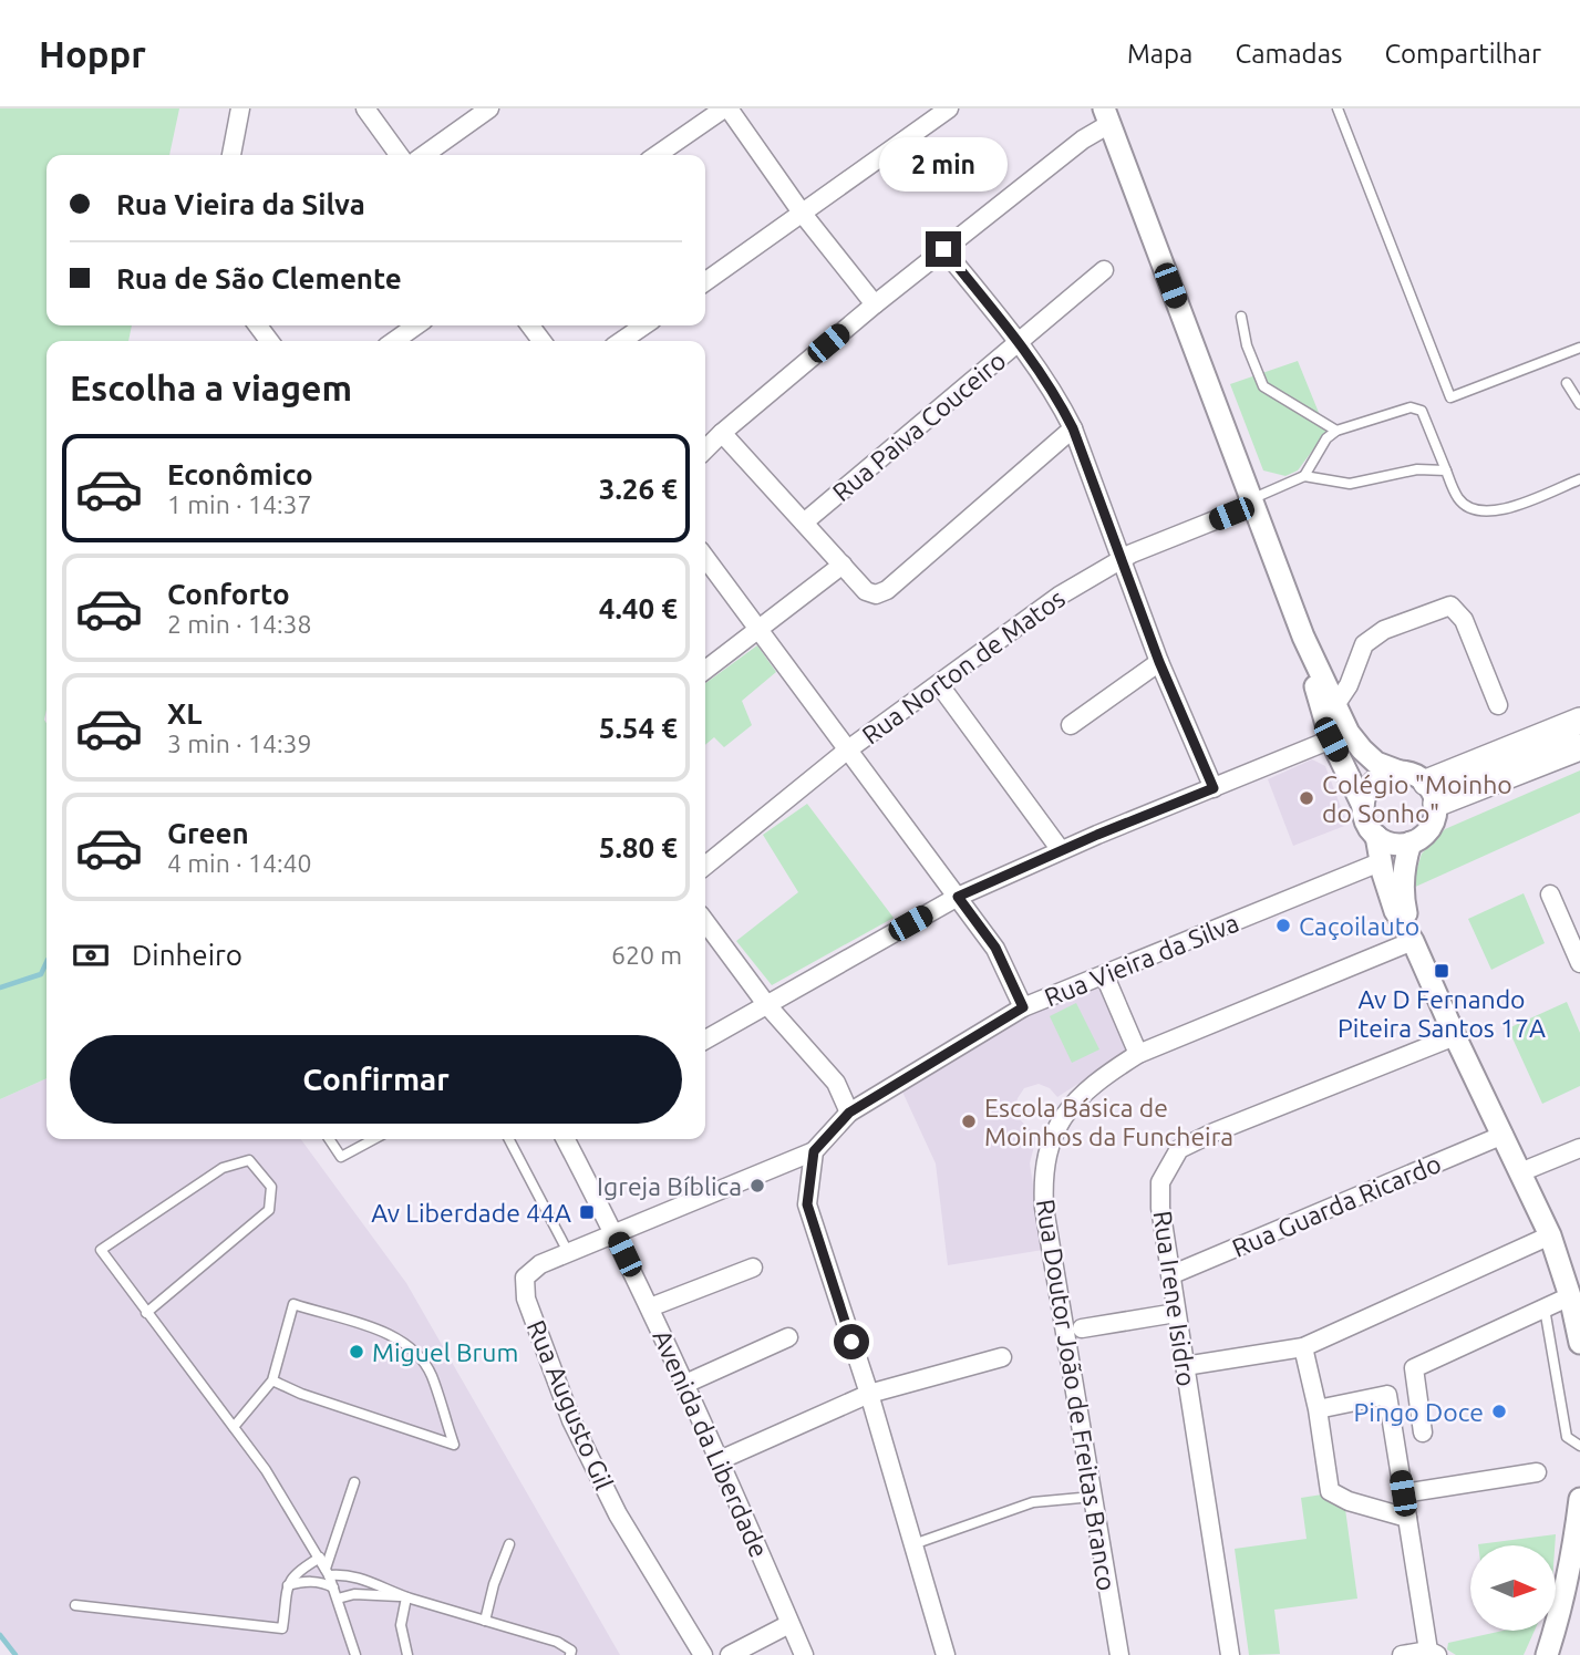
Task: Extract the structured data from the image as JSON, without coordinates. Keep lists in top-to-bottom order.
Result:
{
  "streets": {
    "street": [
      "Rua Paiva Couceiro",
      "Rua Norton de Matos",
      "Rua Vieira da Silva",
      "Rua Guarda Ricardo",
      "Rua Irene Isidro",
      "Rua Doutor João de Freitas Branco",
      "Rua Augusto Gil",
      "Avenida da Liberdade"
    ]
  },
  "crossings": [
    ["Rua Vieira da Silva", "Rua Augusto Gil"],
    ["Rua Guarda Ricardo", "Rua Irene Isidro"],
    ["Rua Augusto Gil", "Avenida da Liberdade"]
  ],
  "places": {
    "other": [
      "Colégio \"Moinho do Sonho\"",
      "Caçoilauto",
      "Escola Básica de Moinhos da Funcheira",
      "Igreja Bíblica",
      "Miguel Brum",
      "Pingo Doce"
    ],
    "transit": ["Av D Fernando Piteira Santos 17A", "Av Liberdade 44A"]
  },
  "north": "right",
  "page": {
    "header": "Hoppr",
    "nav": ["Mapa", "Camadas", "Compartilhar"],
    "bubble": "2 min",
    "banner": ["Rua Vieira da Silva", "Rua de São Clemente"],
    "heading": "Escolha a viagem",
    "list": [
      {
        "name": "Econômico",
        "note": "1 min · 14:37",
        "value": "3.26 €"
      },
      {
        "name": "Conforto",
        "note": "2 min · 14:38",
        "value": "4.40 €"
      },
      {
        "name": "XL",
        "note": "3 min · 14:39",
        "value": "5.54 €"
      },
      {
        "name": "Green",
        "note": "4 min · 14:40",
        "value": "5.80 €"
      }
    ],
    "pay": ["Dinheiro", "620 m"],
    "buttons": "Confirmar"
  }
}
